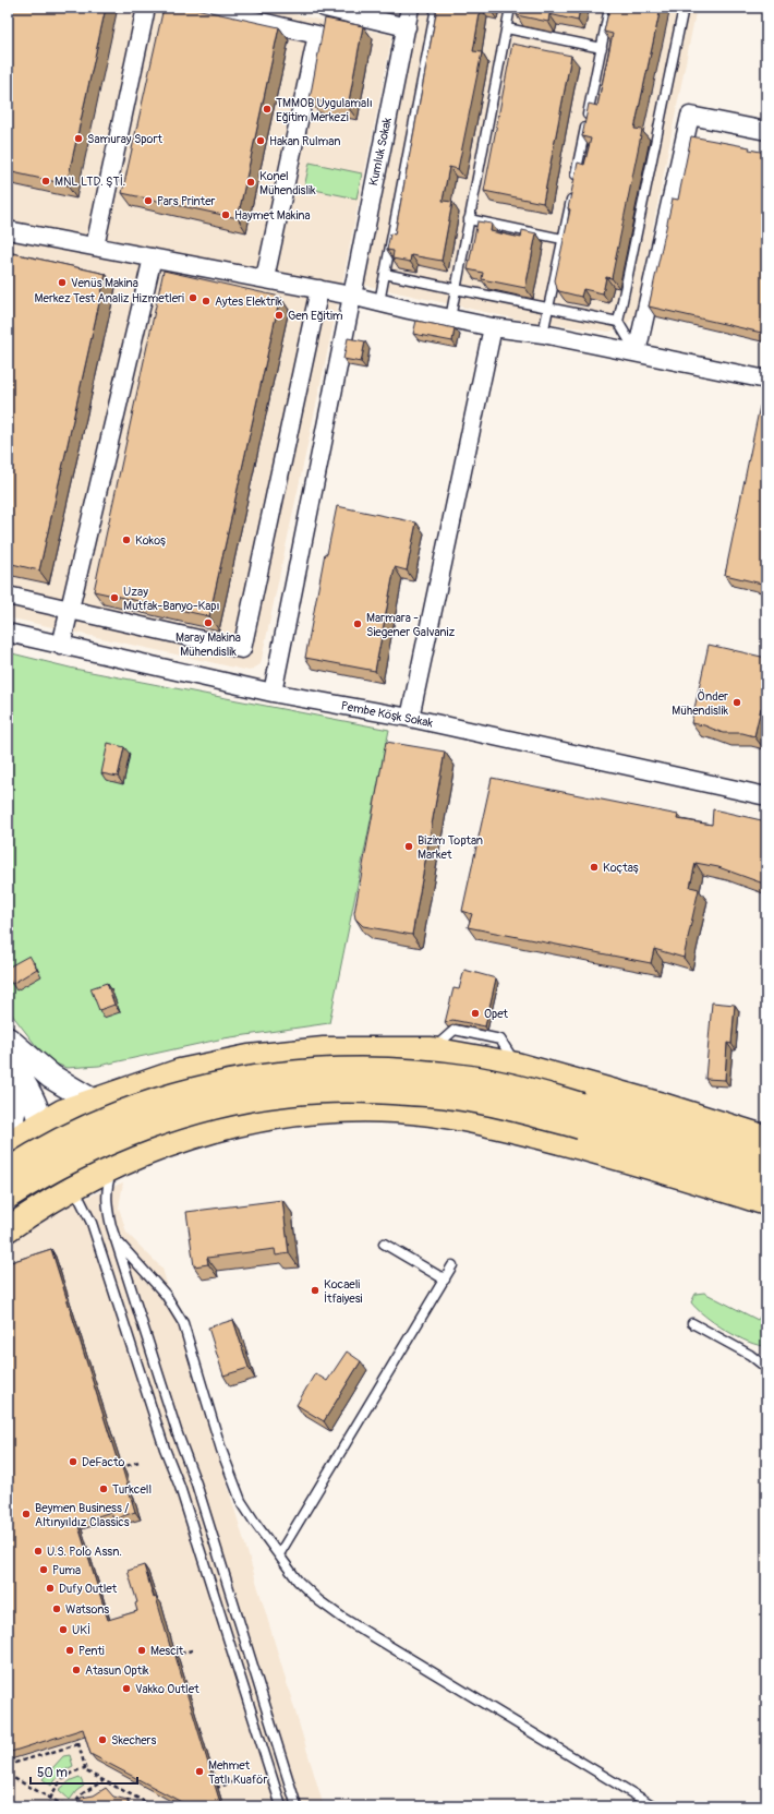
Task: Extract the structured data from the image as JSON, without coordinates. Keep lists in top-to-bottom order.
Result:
{
  "streets": {
    "street": ["Kumluk Sokak", "Pembe Köşk Sokak"]
  },
  "crossings": [
    ["Kumluk Sokak", "Pembe Köşk Sokak"]
  ],
  "places": [
    "TMMOB Uygulamalı Eğitim Merkezi",
    "Samuray Sport",
    "Hakan Rulman",
    "MNL LTD. ŞTİ.",
    "Konel Mühendislik",
    "Pars Printer",
    "Haymet Makina",
    "Venüs Makina",
    "Merkez Test Analiz Hizmetleri",
    "Aytes Elektrik",
    "Gen Eğitim",
    "Kokoş",
    "Uzay Mutfak-Banyo-Kapı",
    "Maray Makina Mühendislik",
    "Marmara - Siegener Galvaniz",
    "Önder Mühendislik",
    "Bizim Toptan Market",
    "Koçtaş",
    "Opet",
    "Kocaeli İtfaiyesi",
    "DeFacto",
    "Turkcell",
    "Beymen Business / Altınyıldız Classics",
    "U.S. Polo Assn.",
    "Puma",
    "Dufy Outlet",
    "Watsons",
    "UKİ",
    "Penti",
    "Mescit",
    "Atasun Optik",
    "Vakko Outlet",
    "Skechers",
    "Mehmet Tatlı Kuaför"
  ],
  "scale_bar": "50 m"
}
